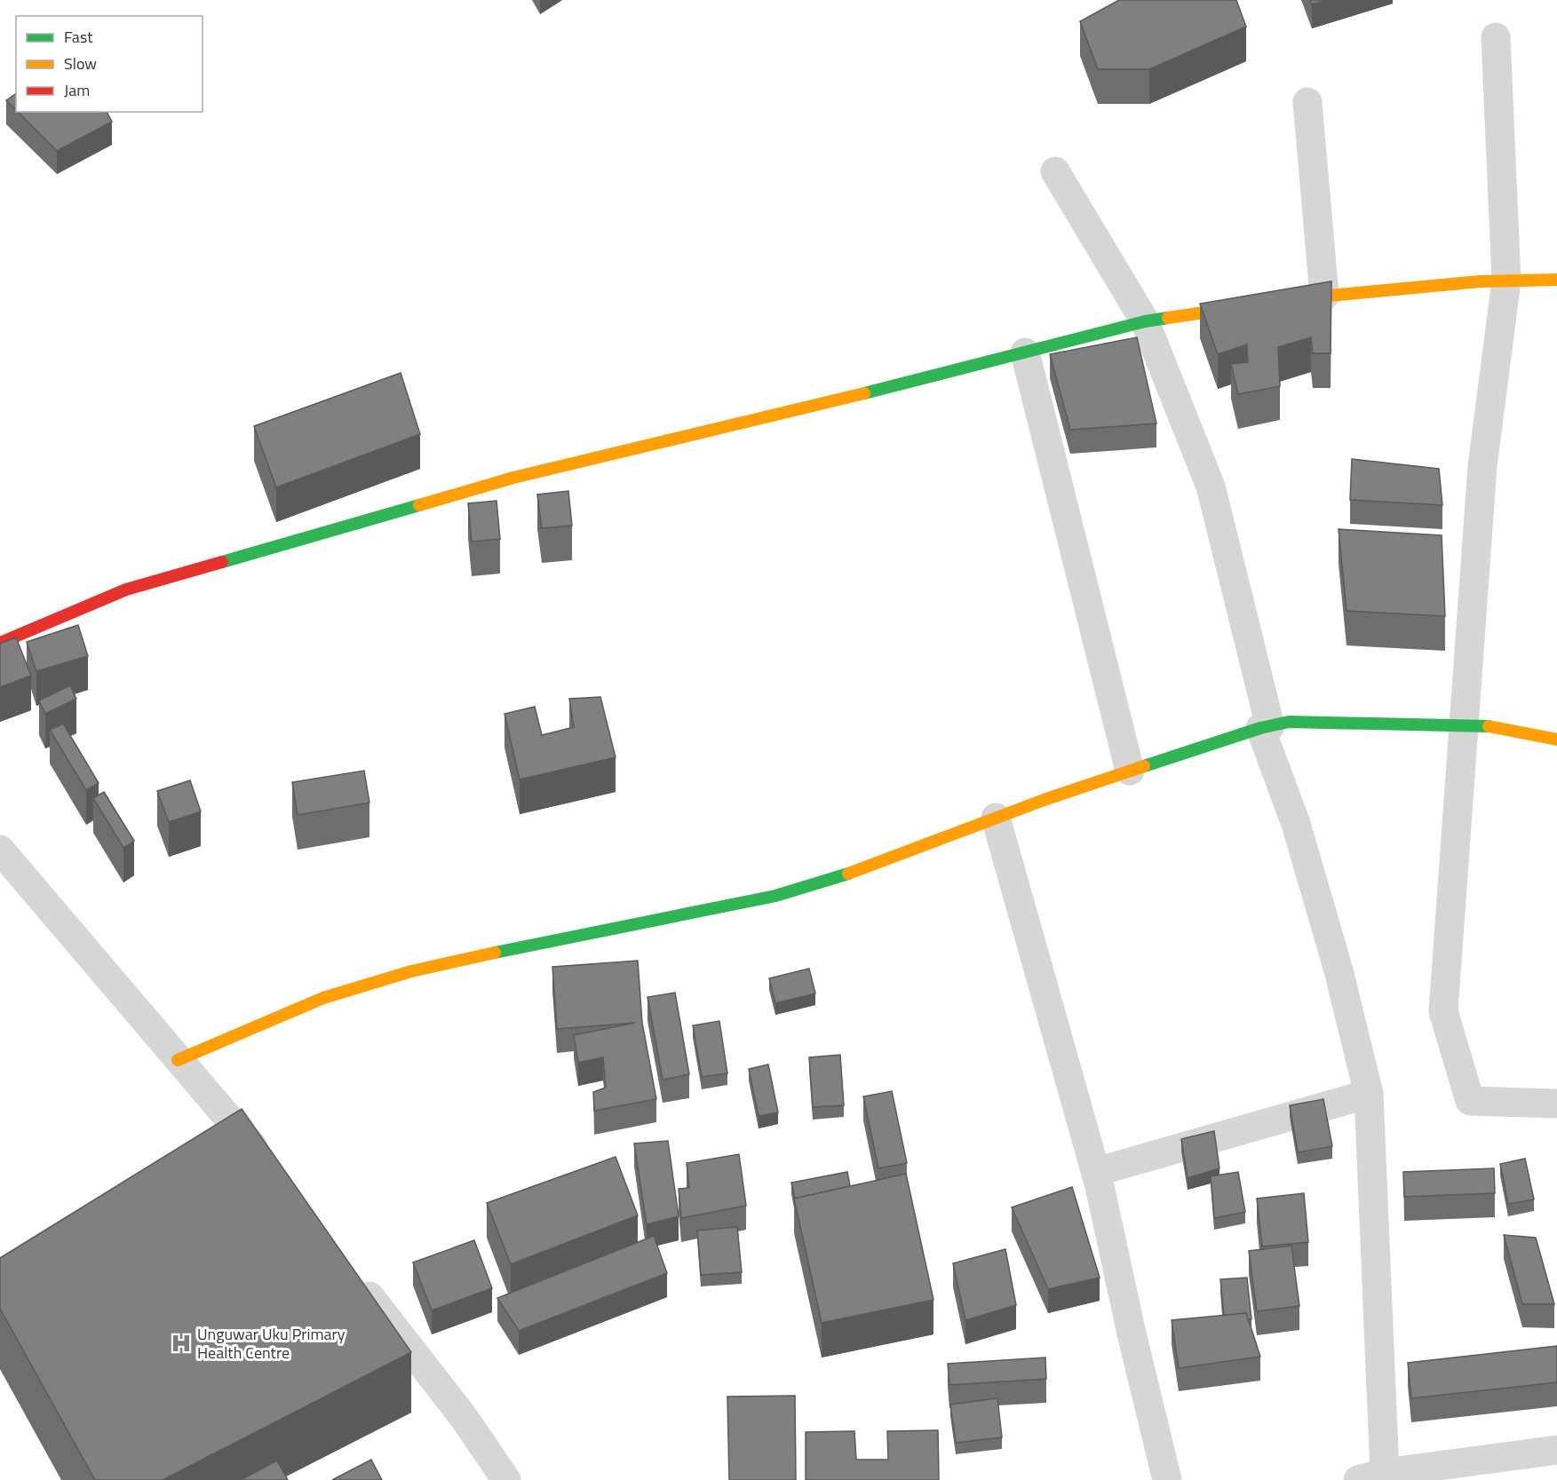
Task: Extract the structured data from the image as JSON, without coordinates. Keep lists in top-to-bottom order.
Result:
{
  "places": {
    "hospital": ["Unguwar Uku Primary Health Centre"]
  },
  "legend": ["Fast", "Slow", "Jam"]
}
